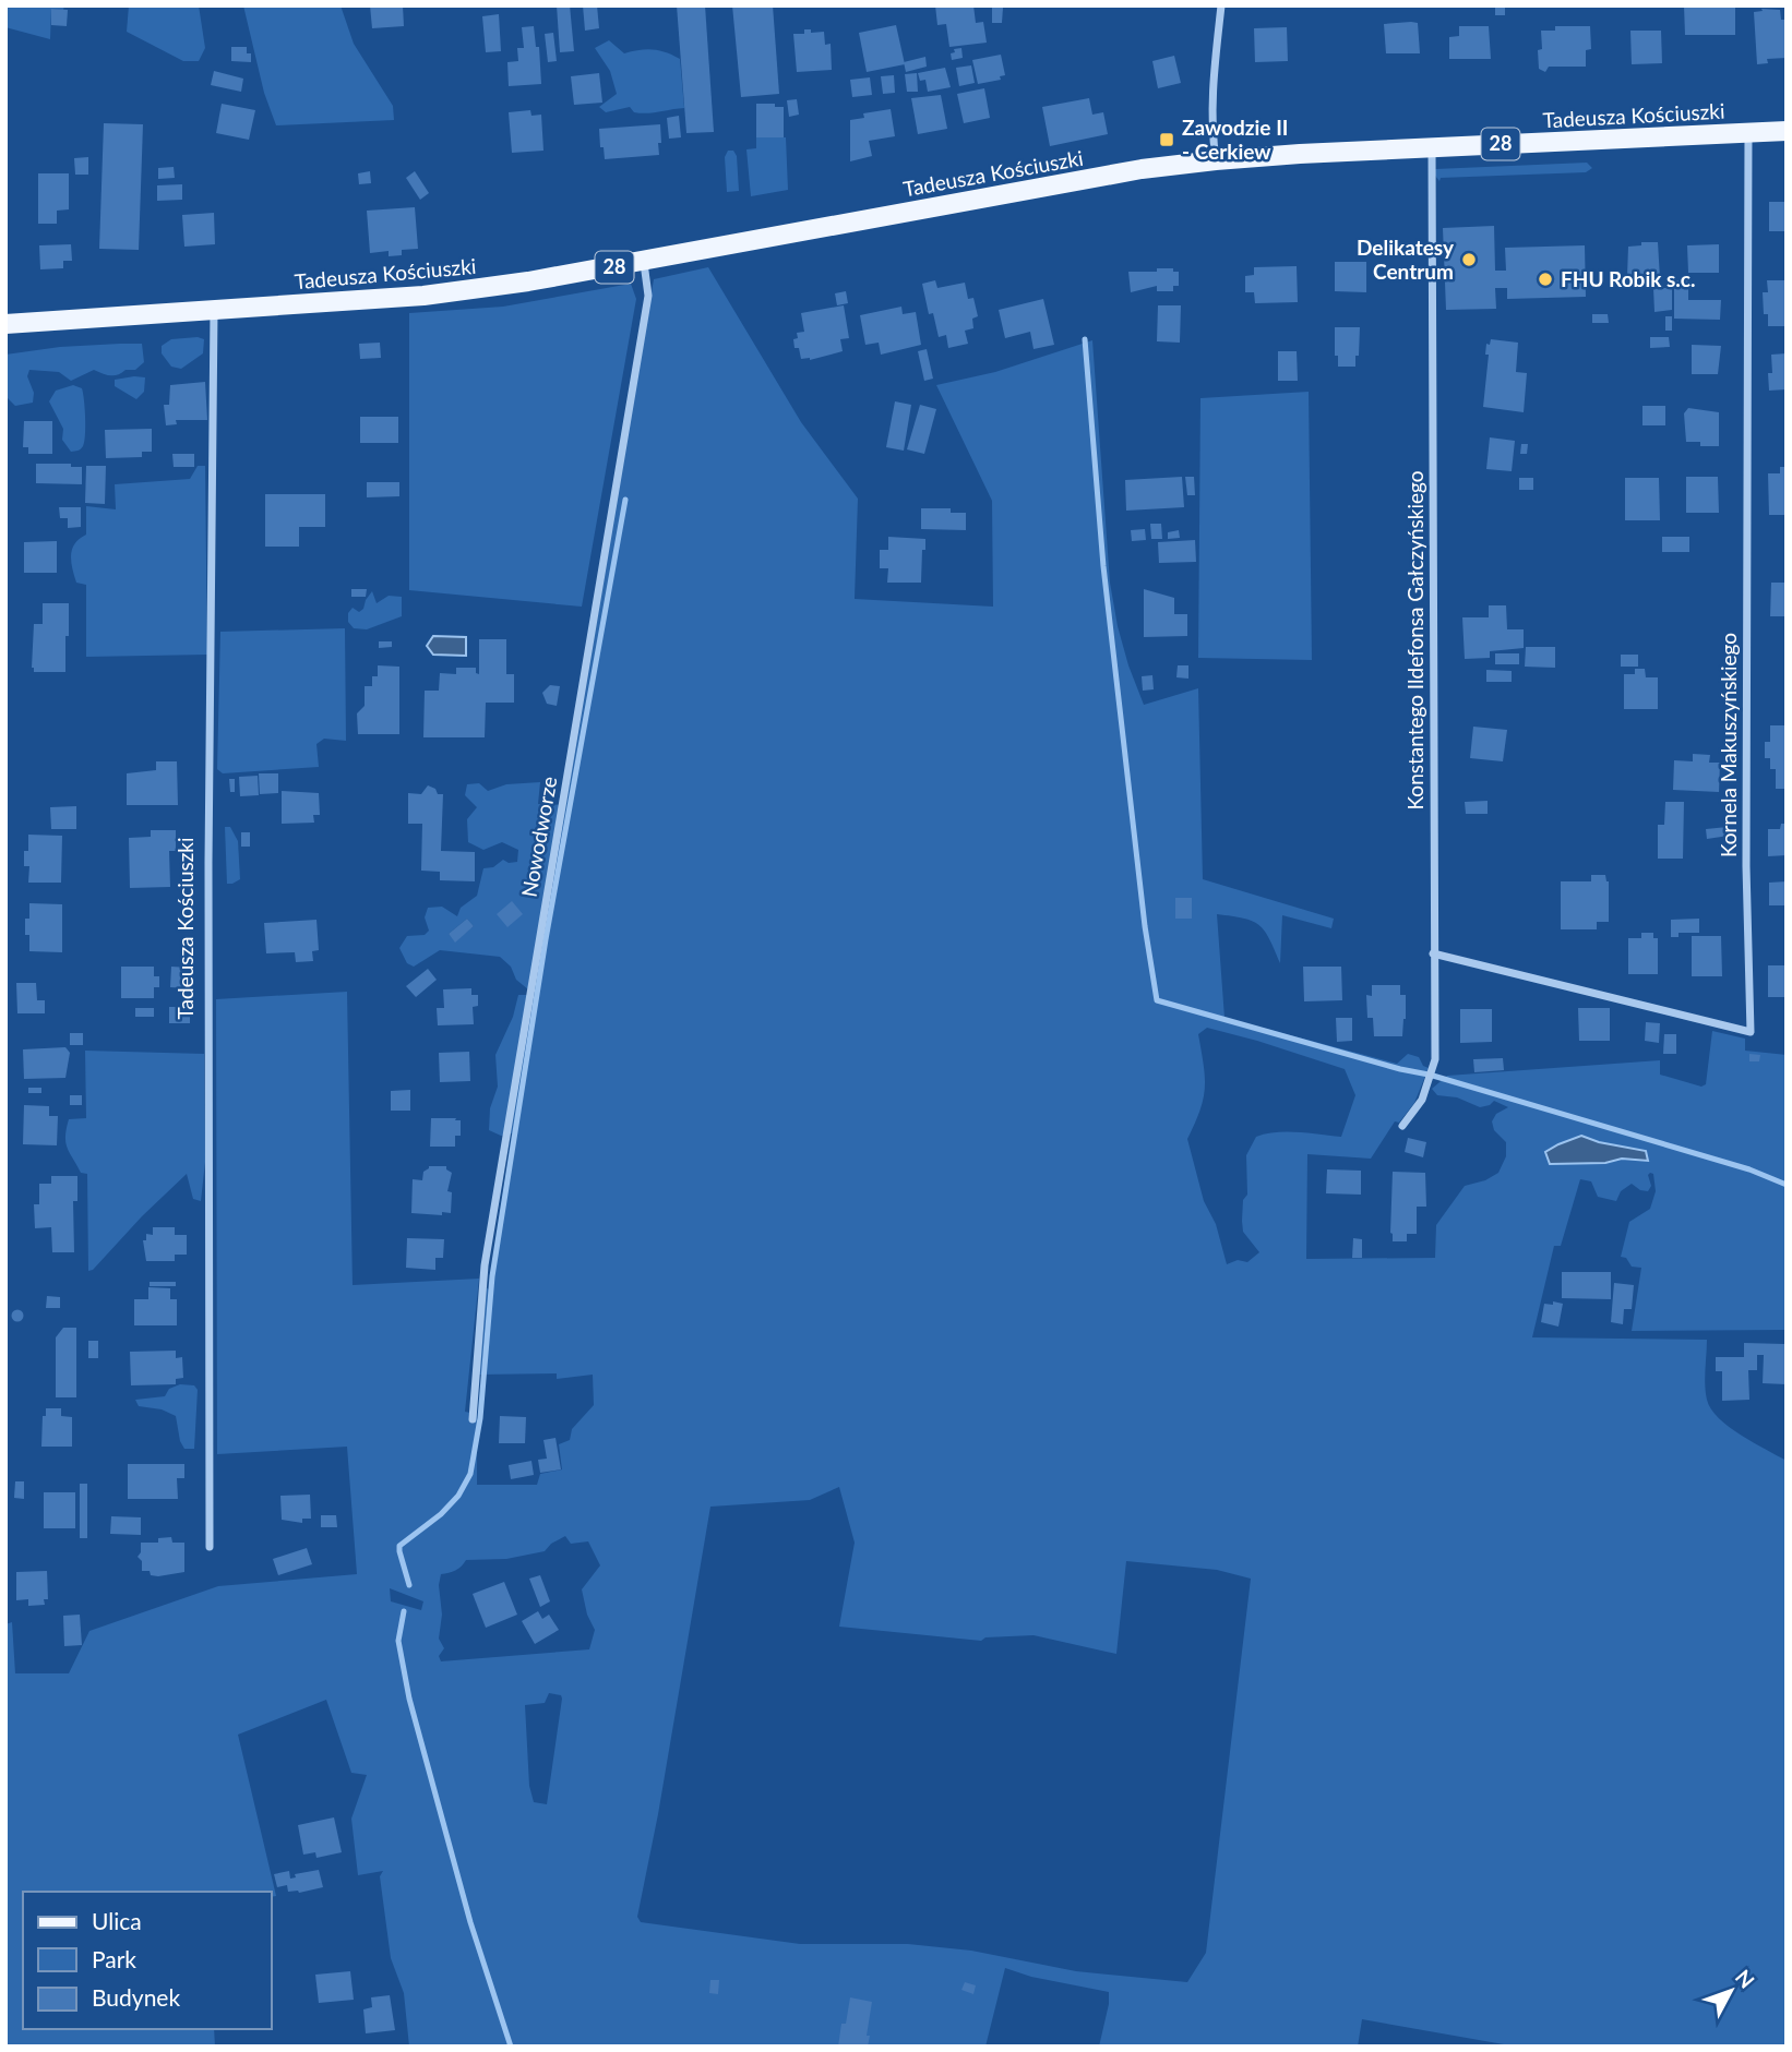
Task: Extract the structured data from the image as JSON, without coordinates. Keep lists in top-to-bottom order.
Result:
{
  "streets": {
    "main road": ["Tadeusza Kościuszki", "28"],
    "street": ["Konstantego Ildefonsa Gałczyńskiego", "Kornela Makuszyńskiego", "Nowodworze"]
  },
  "crossings": [
    ["Tadeusza Kościuszki", "Konstantego Ildefonsa Gałczyńskiego"],
    ["Tadeusza Kościuszki", "Kornela Makuszyńskiego"],
    ["Tadeusza Kościuszki", "Nowodworze"],
    ["Konstantego Ildefonsa Gałczyńskiego", "Kornela Makuszyńskiego"]
  ],
  "places": {
    "transit": ["Zawodzie II - Cerkiew"],
    "other": ["Delikatesy Centrum", "FHU Robik s.c."]
  },
  "legend": ["Ulica", "Park", "Budynek"],
  "north": "top right"
}
